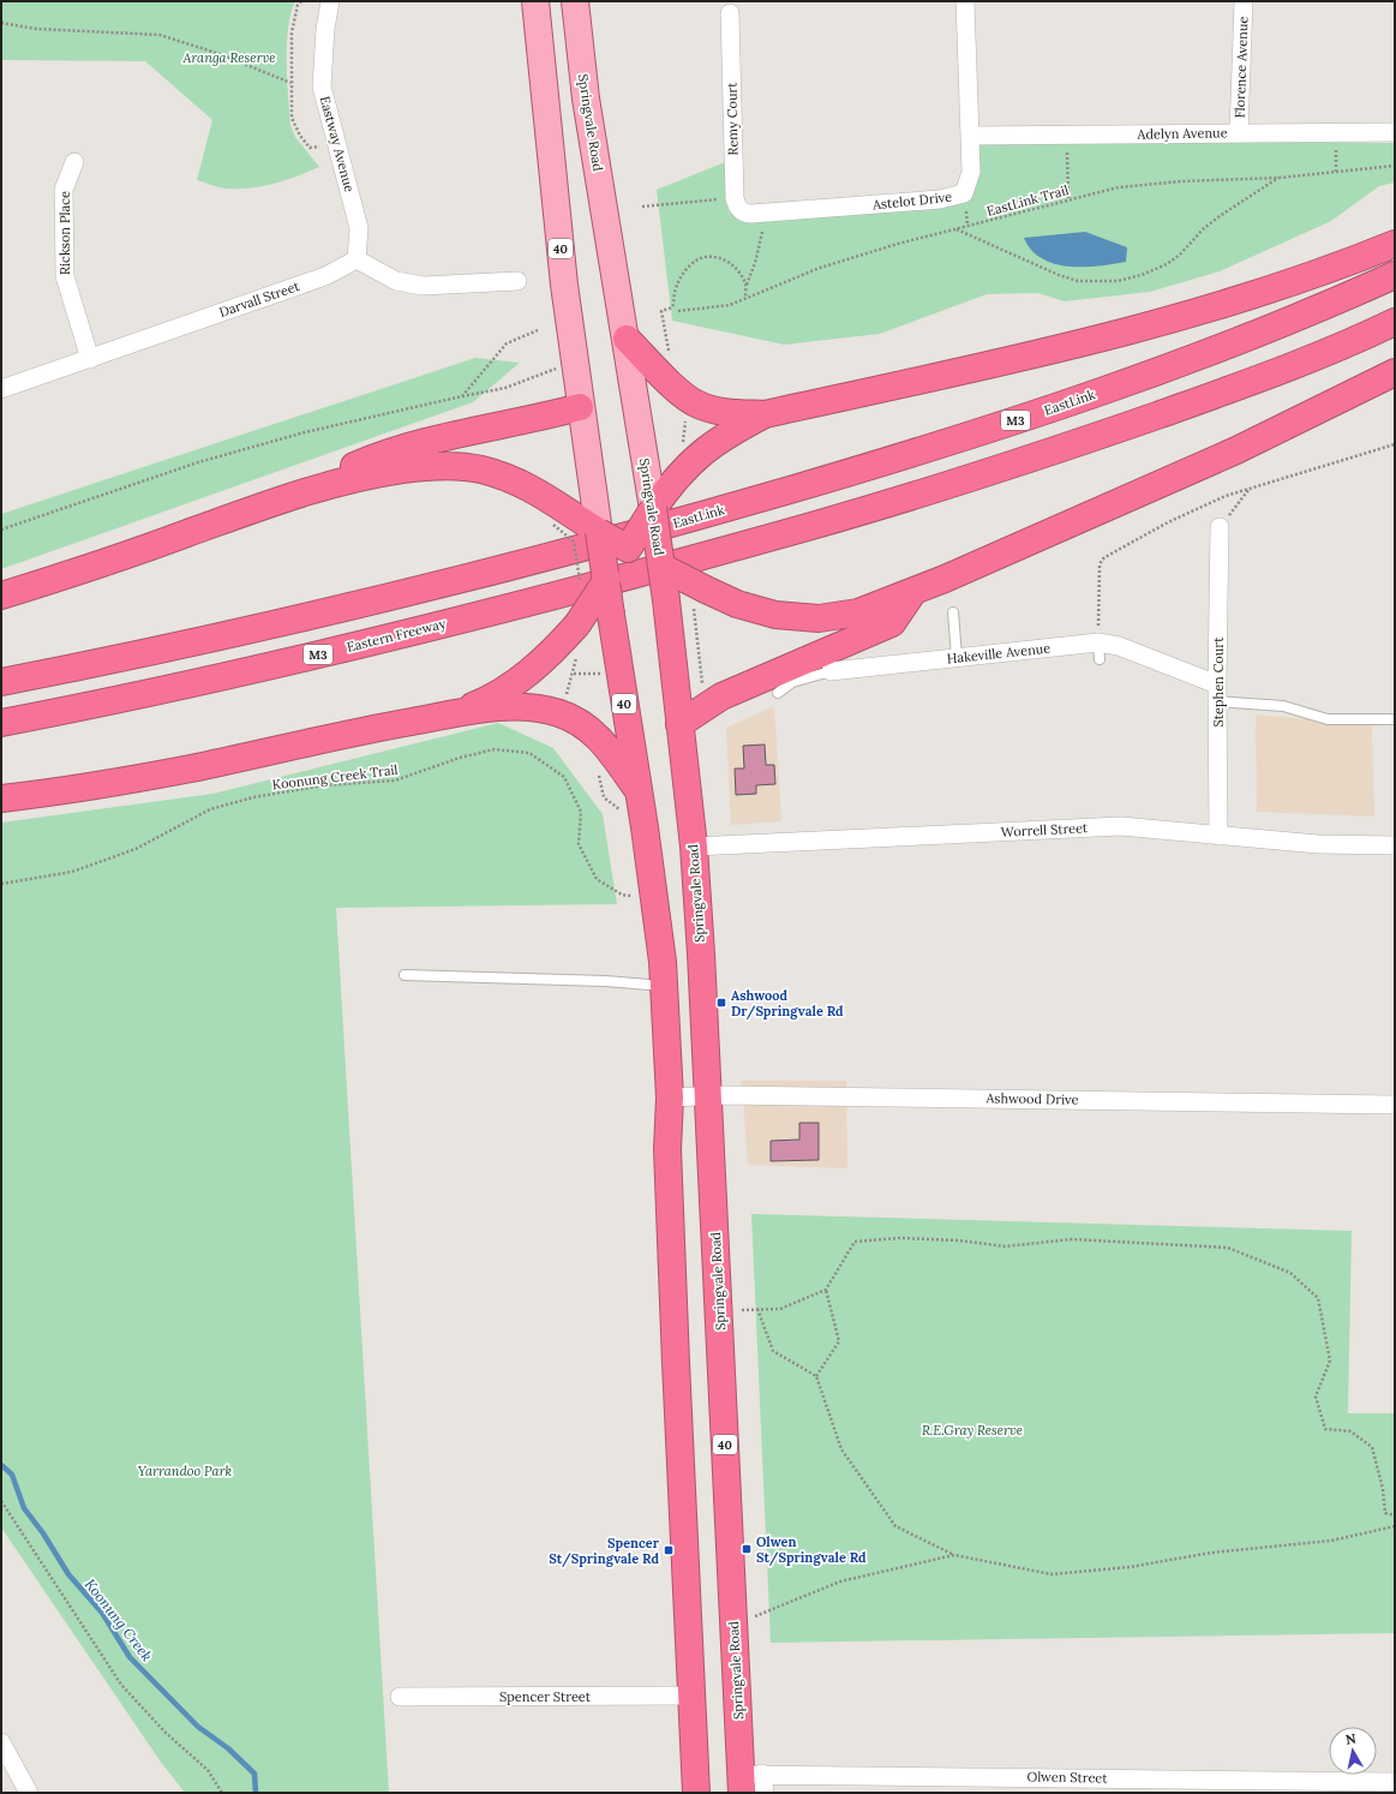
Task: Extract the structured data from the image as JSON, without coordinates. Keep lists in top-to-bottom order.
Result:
{
  "streets": {
    "highway": [
      "Springvale Road",
      "40",
      "EastLink",
      "M3",
      "Eastern Freeway"
    ],
    "street": [
      "Florence Avenue",
      "Remy Court",
      "Adelyn Avenue",
      "Eastway Avenue",
      "Astelot Drive",
      "Rickson Place",
      "Darvall Street",
      "Hakeville Avenue",
      "Stephen Court",
      "Worrell Street",
      "Ashwood Drive",
      "Spencer Street",
      "Olwen Street"
    ],
    "path": ["EastLink Trail", "Koonung Creek Trail"]
  },
  "crossings": [
    ["Florence Avenue", "Adelyn Avenue"],
    ["Springvale Road", "Worrell Street"],
    ["Springvale Road", "Ashwood Drive"],
    ["Springvale Road", "Olwen Street"],
    ["Adelyn Avenue", "Astelot Drive"],
    ["Eastway Avenue", "Darvall Street"],
    ["Rickson Place", "Darvall Street"],
    ["40", "Ashwood Drive"],
    ["40", "Spencer Street"],
    ["EastLink", "M3"],
    ["Hakeville Avenue", "Stephen Court"],
    ["Stephen Court", "Worrell Street"]
  ],
  "water": ["Koonung Creek"],
  "parks": ["Aranga Reserve", "R.E.Gray Reserve", "Yarrandoo Park"],
  "places": {
    "transit": ["Ashwood Dr/Springvale Rd", "Olwen St/Springvale Rd", "Spencer St/Springvale Rd"]
  },
  "north": "top"
}
